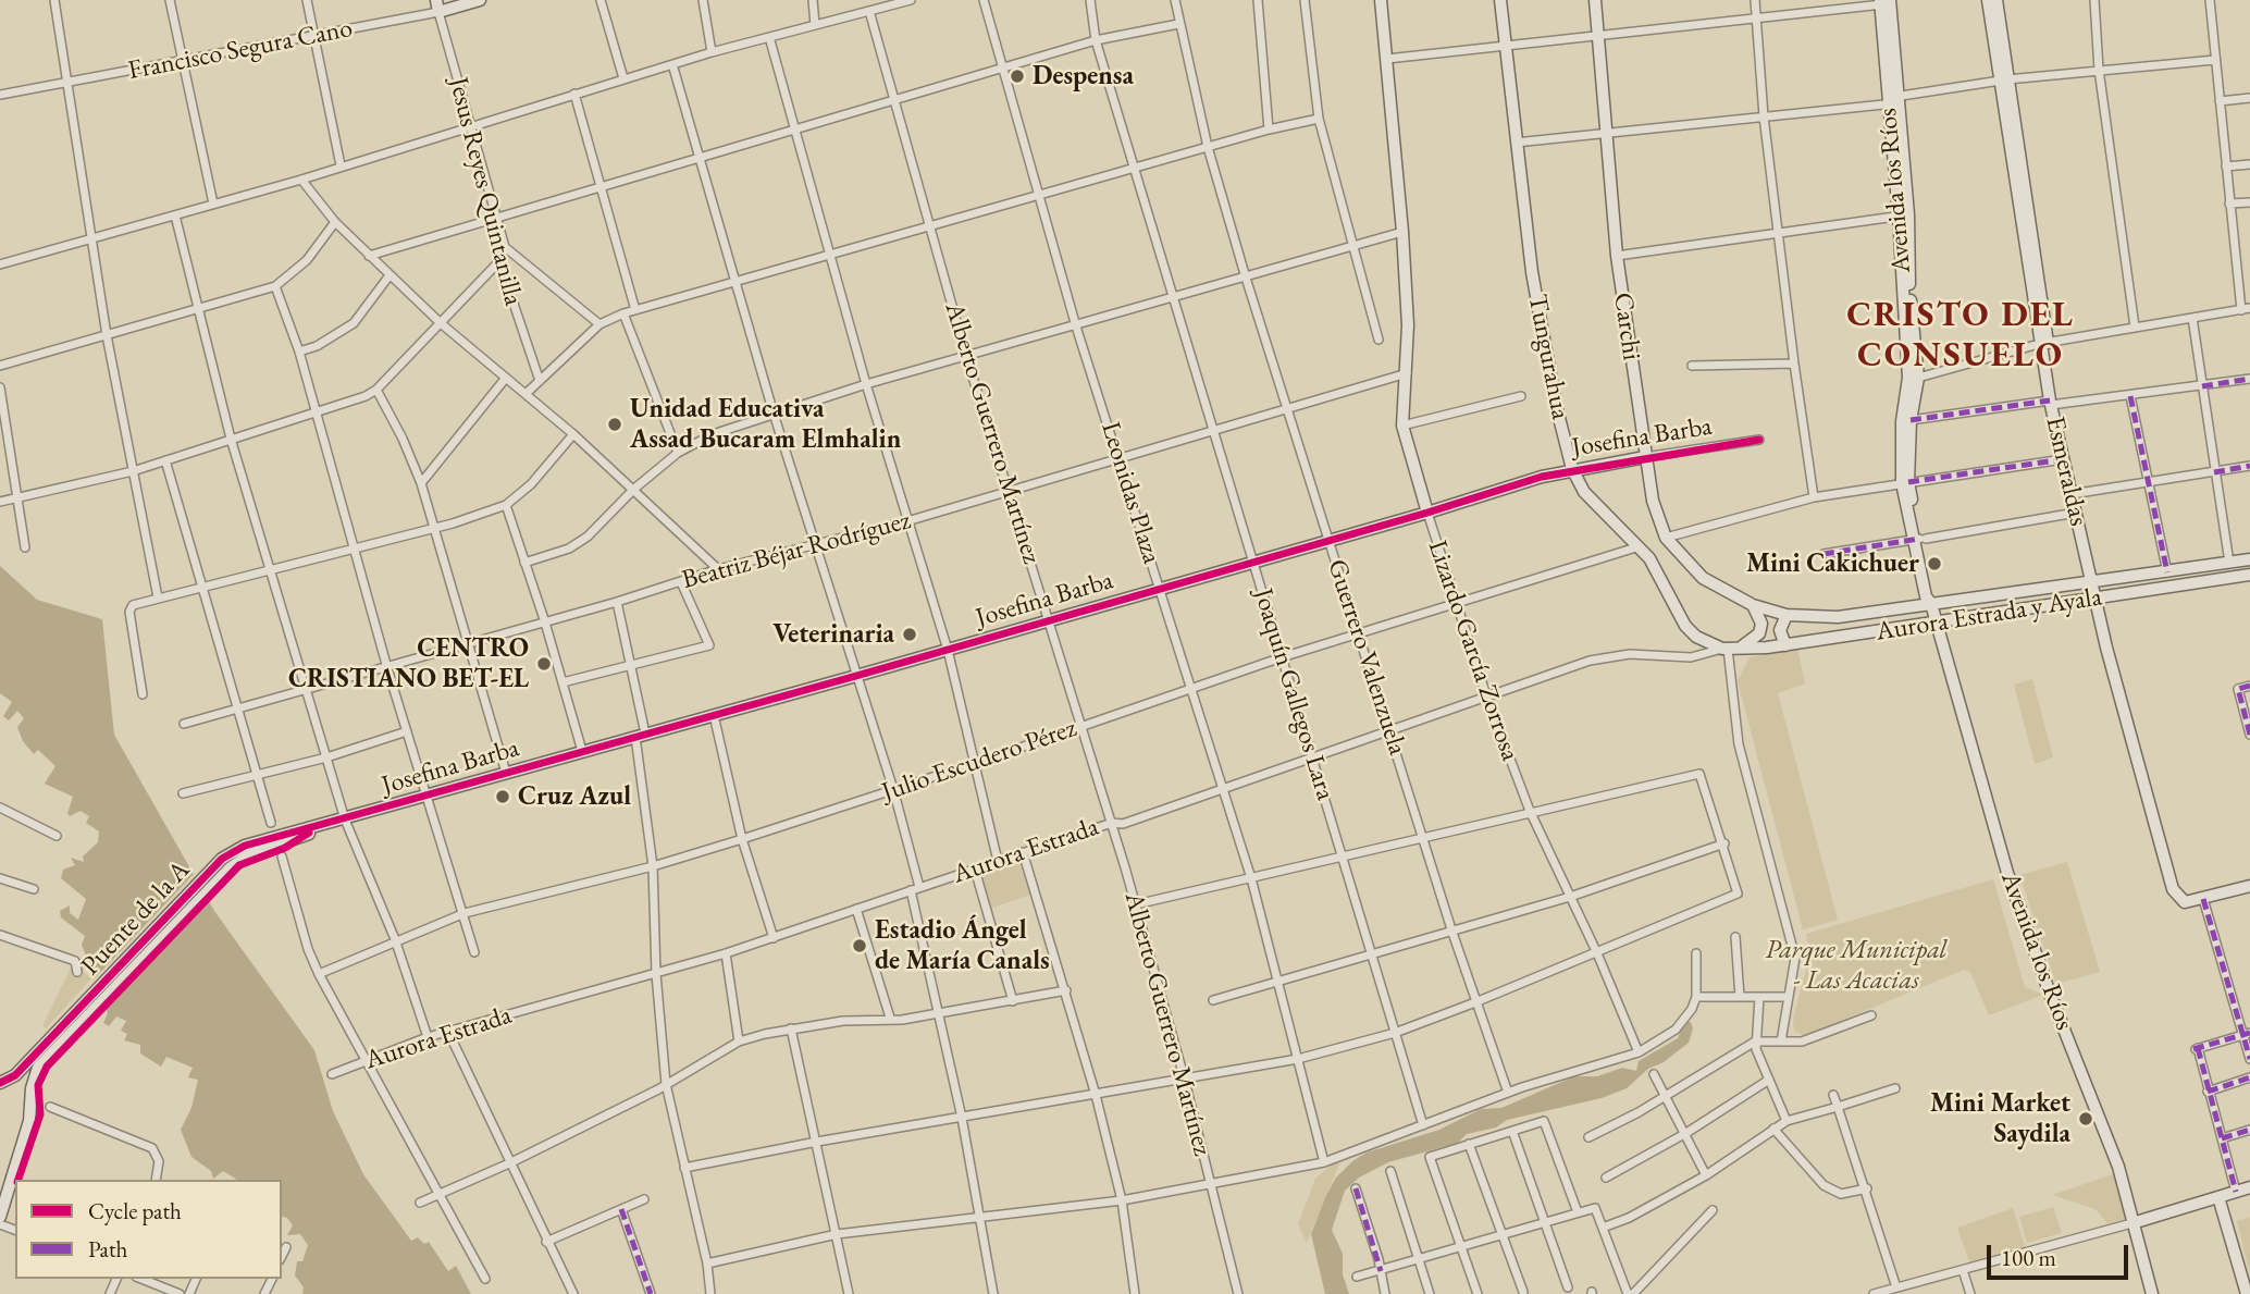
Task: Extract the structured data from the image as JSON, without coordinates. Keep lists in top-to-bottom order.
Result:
{
  "streets": {
    "main road": [
      "Francisco Segura Cano",
      "Avenida los Ríos",
      "Jesus Reyes Quintanilla",
      "Carchi",
      "Tungurahua",
      "Josefina Barba",
      "Esmeraldas",
      "Aurora Estrada y Ayala",
      "Lizardo García Zorrosa",
      "Puente de la A"
    ],
    "street": [
      "Alberto Guerrero Martínez",
      "Leonidas Plaza",
      "Beatriz Béjar Rodríguez",
      "Guerrero Valenzuela",
      "Joaquín Gallegos Lara",
      "Julio Escudero Pérez",
      "Aurora Estrada"
    ]
  },
  "crossings": [
    ["Francisco Segura Cano", "Jesus Reyes Quintanilla"],
    ["Avenida los Ríos", "Aurora Estrada y Ayala"],
    ["Carchi", "Josefina Barba"],
    ["Carchi", "Aurora Estrada y Ayala"],
    ["Tungurahua", "Josefina Barba"],
    ["Tungurahua", "Aurora Estrada y Ayala"],
    ["Tungurahua", "Julio Escudero Pérez"],
    ["Tungurahua", "Aurora Estrada"],
    ["Alberto Guerrero Martínez", "Josefina Barba"],
    ["Alberto Guerrero Martínez", "Beatriz Béjar Rodríguez"],
    ["Alberto Guerrero Martínez", "Julio Escudero Pérez"],
    ["Alberto Guerrero Martínez", "Aurora Estrada"],
    ["Josefina Barba", "Leonidas Plaza"],
    ["Josefina Barba", "Lizardo García Zorrosa"],
    ["Josefina Barba", "Guerrero Valenzuela"],
    ["Josefina Barba", "Joaquín Gallegos Lara"],
    ["Josefina Barba", "Puente de la A"],
    ["Esmeraldas", "Aurora Estrada y Ayala"],
    ["Leonidas Plaza", "Beatriz Béjar Rodríguez"],
    ["Leonidas Plaza", "Julio Escudero Pérez"],
    ["Leonidas Plaza", "Aurora Estrada"],
    ["Beatriz Béjar Rodríguez", "Lizardo García Zorrosa"],
    ["Beatriz Béjar Rodríguez", "Guerrero Valenzuela"],
    ["Beatriz Béjar Rodríguez", "Joaquín Gallegos Lara"],
    ["Aurora Estrada y Ayala", "Aurora Estrada"],
    ["Lizardo García Zorrosa", "Julio Escudero Pérez"],
    ["Lizardo García Zorrosa", "Aurora Estrada"],
    ["Guerrero Valenzuela", "Julio Escudero Pérez"],
    ["Guerrero Valenzuela", "Aurora Estrada"],
    ["Joaquín Gallegos Lara", "Julio Escudero Pérez"],
    ["Joaquín Gallegos Lara", "Aurora Estrada"]
  ],
  "districts": ["CRISTO DEL CONSUELO"],
  "parks": ["Parque Municipal - Las Acacias"],
  "places": [
    "Despensa",
    "Unidad Educativa Assad Bucaram Elmhalin",
    "Mini Cakichuer",
    "Veterinaria",
    "CENTRO CRISTIANO BET-EL",
    "Cruz Azul",
    "Estadio Ángel de María Canals",
    "Mini Market Saydila"
  ],
  "legend": ["Cycle path", "Path"],
  "scale_bar": "100 m"
}
